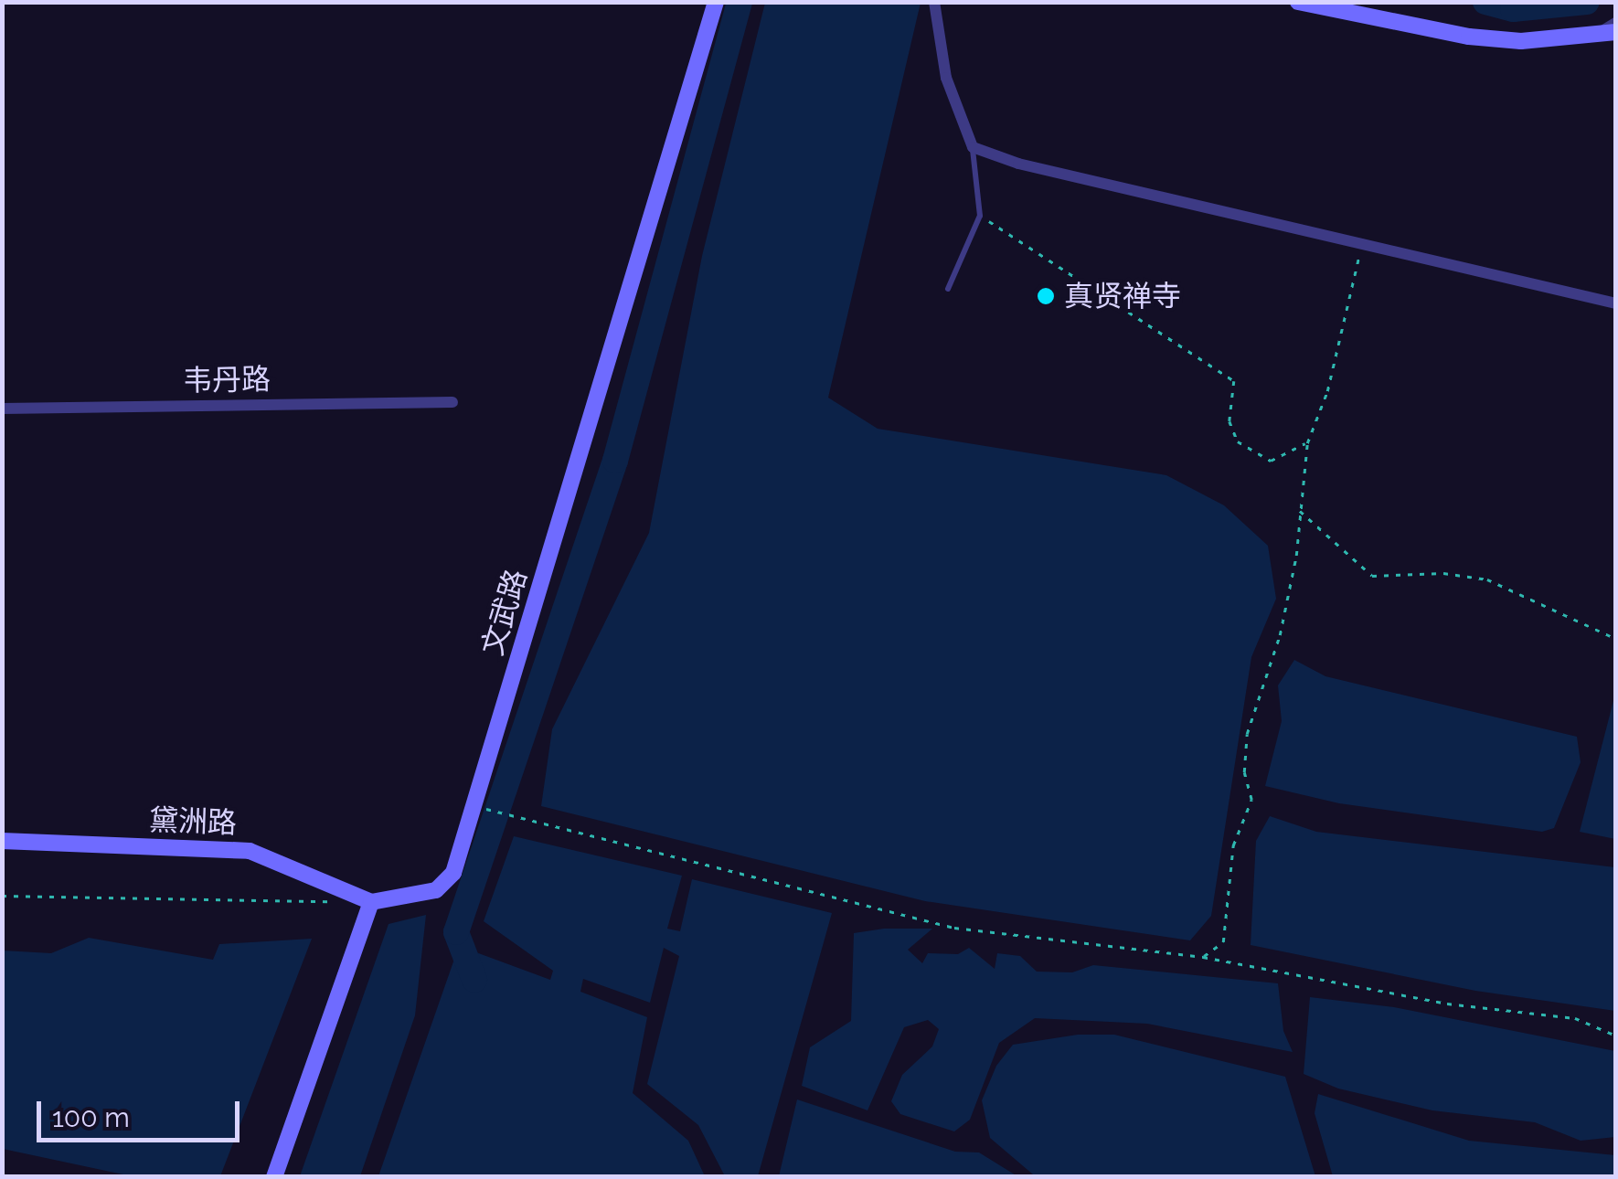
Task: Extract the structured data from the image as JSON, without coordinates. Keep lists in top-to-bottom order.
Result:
{
  "streets": {
    "main road": ["文武路", "黛洲路"],
    "street": ["韦丹路"]
  },
  "crossings": [
    ["文武路", "黛洲路"]
  ],
  "places": ["真贤禅寺"],
  "scale_bar": "100 m"
}
